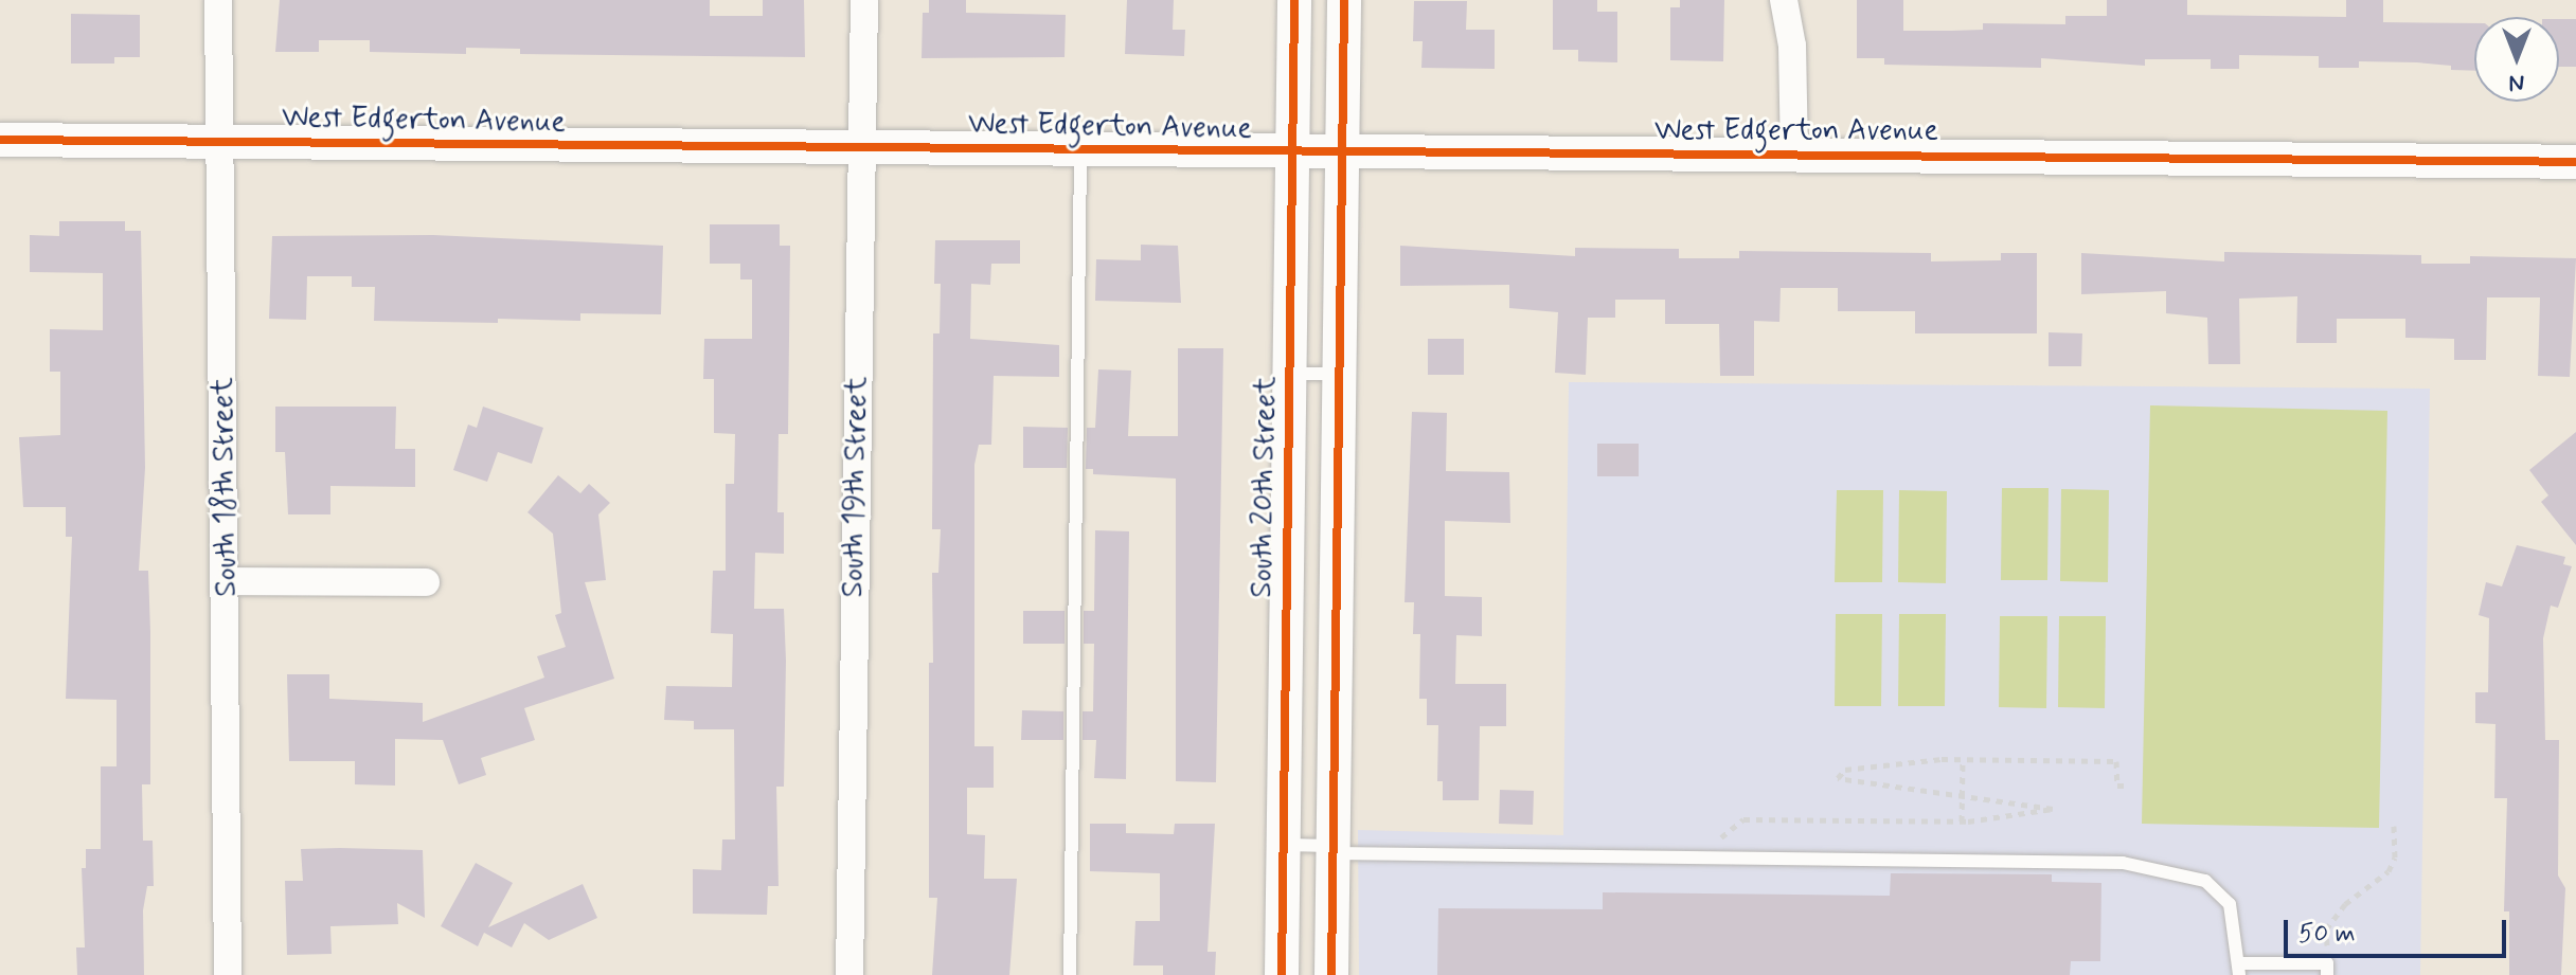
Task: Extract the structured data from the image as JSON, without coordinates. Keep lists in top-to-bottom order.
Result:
{
  "streets": {
    "street": [
      "West Edgerton Avenue",
      "South 18th Street",
      "South 19th Street",
      "South 20th Street"
    ]
  },
  "crossings": [
    ["West Edgerton Avenue", "South 18th Street"],
    ["West Edgerton Avenue", "South 19th Street"],
    ["West Edgerton Avenue", "South 20th Street"]
  ],
  "scale_bar": "50 m",
  "north": "bottom"
}
